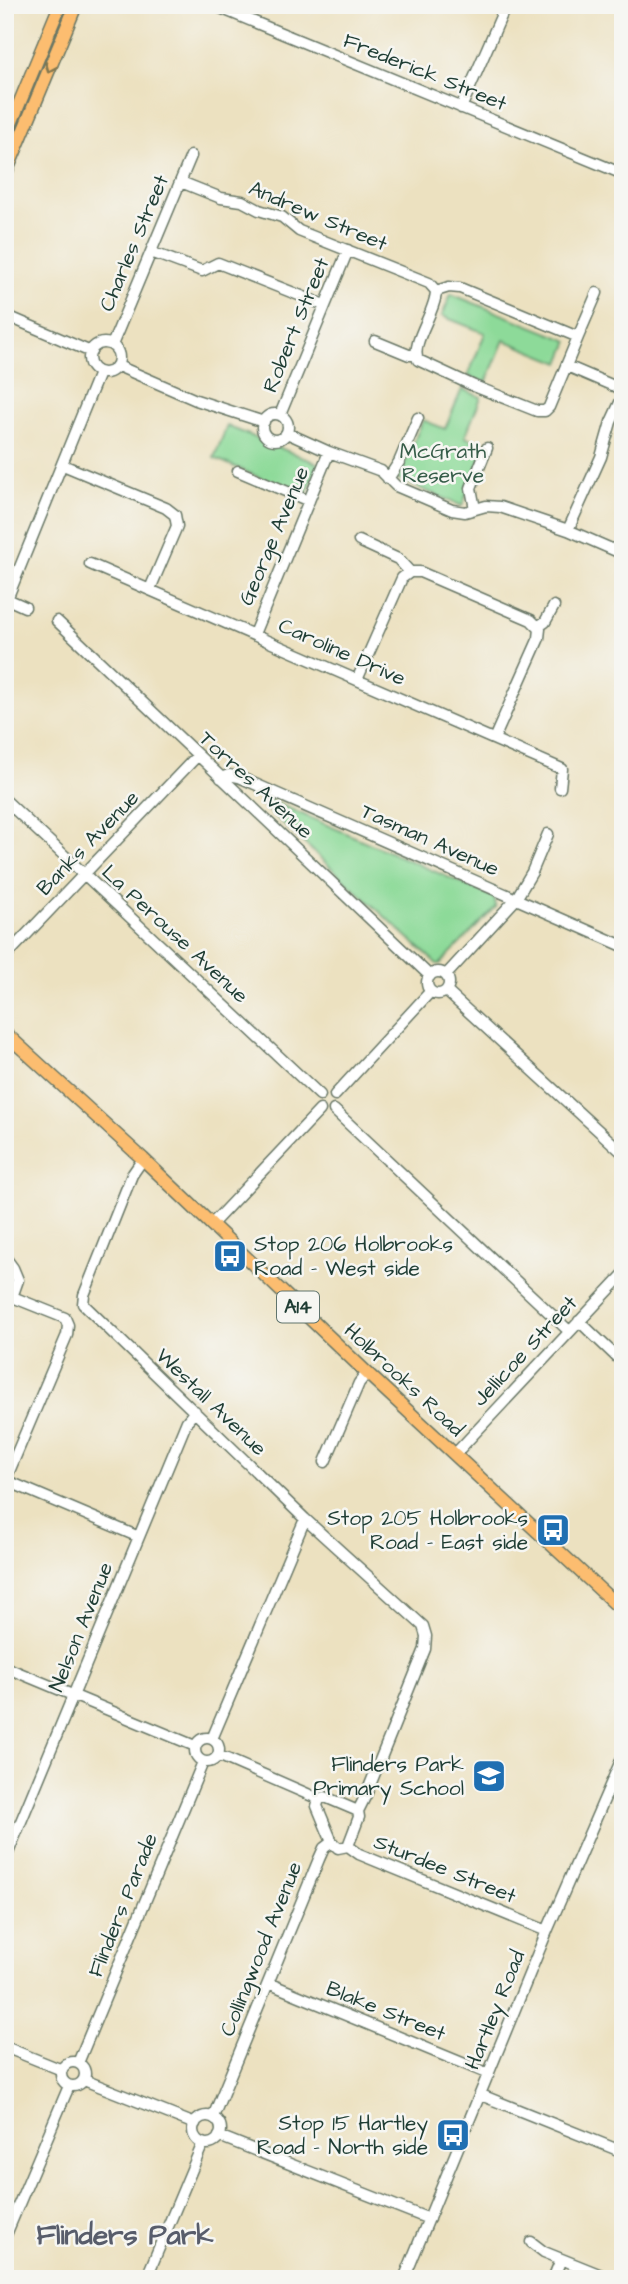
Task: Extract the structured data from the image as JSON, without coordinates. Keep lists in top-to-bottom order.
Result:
{
  "streets": {
    "main road": ["A14", "Holbrooks Road"],
    "street": [
      "Frederick Street",
      "Andrew Street",
      "Charles Street",
      "Robert Street",
      "George Avenue",
      "Caroline Drive",
      "Torres Avenue",
      "Tasman Avenue",
      "Banks Avenue",
      "La Perouse Avenue",
      "Jellicoe Street",
      "Westall Avenue",
      "Nelson Avenue",
      "Sturdee Street",
      "Flinders Parade",
      "Collingwood Avenue",
      "Hartley Road",
      "Blake Street"
    ]
  },
  "crossings": [
    ["Andrew Street", "Charles Street"],
    ["Andrew Street", "Robert Street"],
    ["George Avenue", "Caroline Drive"],
    ["Torres Avenue", "Tasman Avenue"],
    ["Torres Avenue", "Banks Avenue"],
    ["Banks Avenue", "La Perouse Avenue"],
    ["Jellicoe Street", "Holbrooks Road"],
    ["Holbrooks Road", "Westall Avenue"],
    ["Westall Avenue", "Nelson Avenue"],
    ["Sturdee Street", "Collingwood Avenue"],
    ["Sturdee Street", "Hartley Road"],
    ["Collingwood Avenue", "Blake Street"],
    ["Hartley Road", "Blake Street"]
  ],
  "districts": ["Flinders Park"],
  "parks": ["McGrath Reserve"],
  "places": {
    "bus stop": ["Stop 206 Holbrooks Road - West side", "Stop 205 Holbrooks Road - East side", "Stop 15 Hartley Road - North side"],
    "school or university": ["Flinders Park Primary School"]
  }
}
